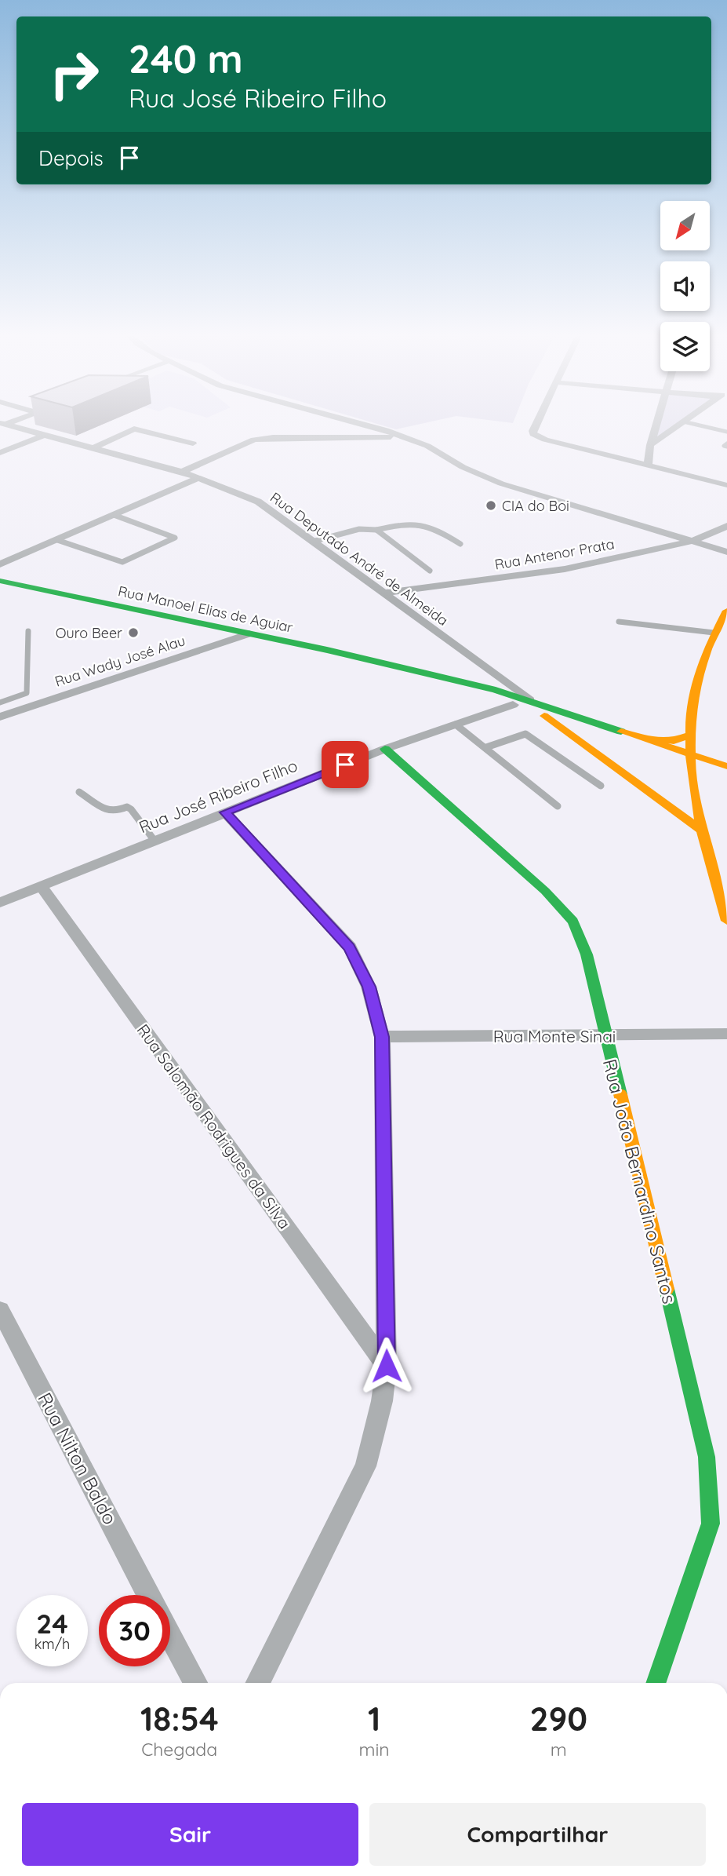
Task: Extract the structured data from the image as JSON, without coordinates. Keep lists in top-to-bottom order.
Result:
{
  "streets": {
    "main road": ["Rua Manoel Elias de Aguiar", "Rua João Bernardino Santos"],
    "street": [
      "Rua Antenor Prata",
      "Rua Deputado André de Almeida",
      "Rua Wady José Alau",
      "Rua José Ribeiro Filho",
      "Rua Monte Sinai",
      "Rua Salomão Rodrigues da Silva",
      "Rua Nilton Baldo"
    ]
  },
  "crossings": [
    ["Rua Antenor Prata", "Rua Deputado André de Almeida"],
    ["Rua Deputado André de Almeida", "Rua Manoel Elias de Aguiar"],
    ["Rua Manoel Elias de Aguiar", "Rua Wady José Alau"],
    ["Rua Manoel Elias de Aguiar", "Rua José Ribeiro Filho"],
    ["Rua José Ribeiro Filho", "Rua Salomão Rodrigues da Silva"],
    ["Rua José Ribeiro Filho", "Rua João Bernardino Santos"],
    ["Rua Monte Sinai", "Rua João Bernardino Santos"]
  ],
  "places": ["CIA do Boi", "Ouro Beer"],
  "north": "bottom left",
  "page": {
    "turn": ["240 m", "Rua José Ribeiro Filho"],
    "then": "Depois",
    "speed": "24 km/h",
    "limit": "30",
    "eta": [
      "18:54",
      "Chegada",
      "1",
      "min",
      "290",
      "m"
    ],
    "buttons": ["Sair", "Compartilhar"]
  }
}
